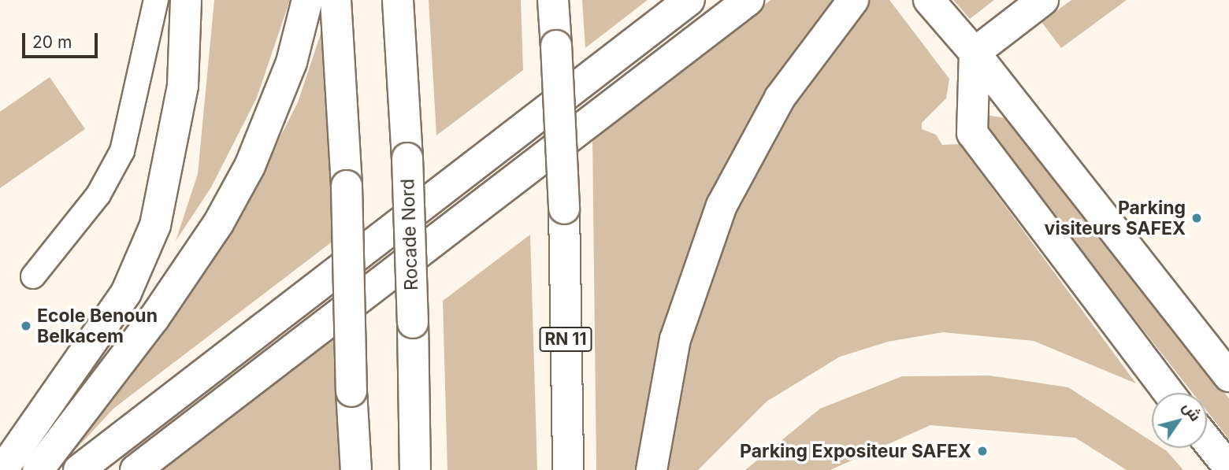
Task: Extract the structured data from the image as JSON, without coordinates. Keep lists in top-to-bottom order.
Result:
{
  "streets": {
    "main road": ["Rocade Nord", "RN 11"]
  },
  "places": ["Parking visiteurs SAFEX", "Ecole Benoun Belkacem", "Parking Expositeur SAFEX"],
  "scale_bar": "20 m",
  "north": "top right"
}
